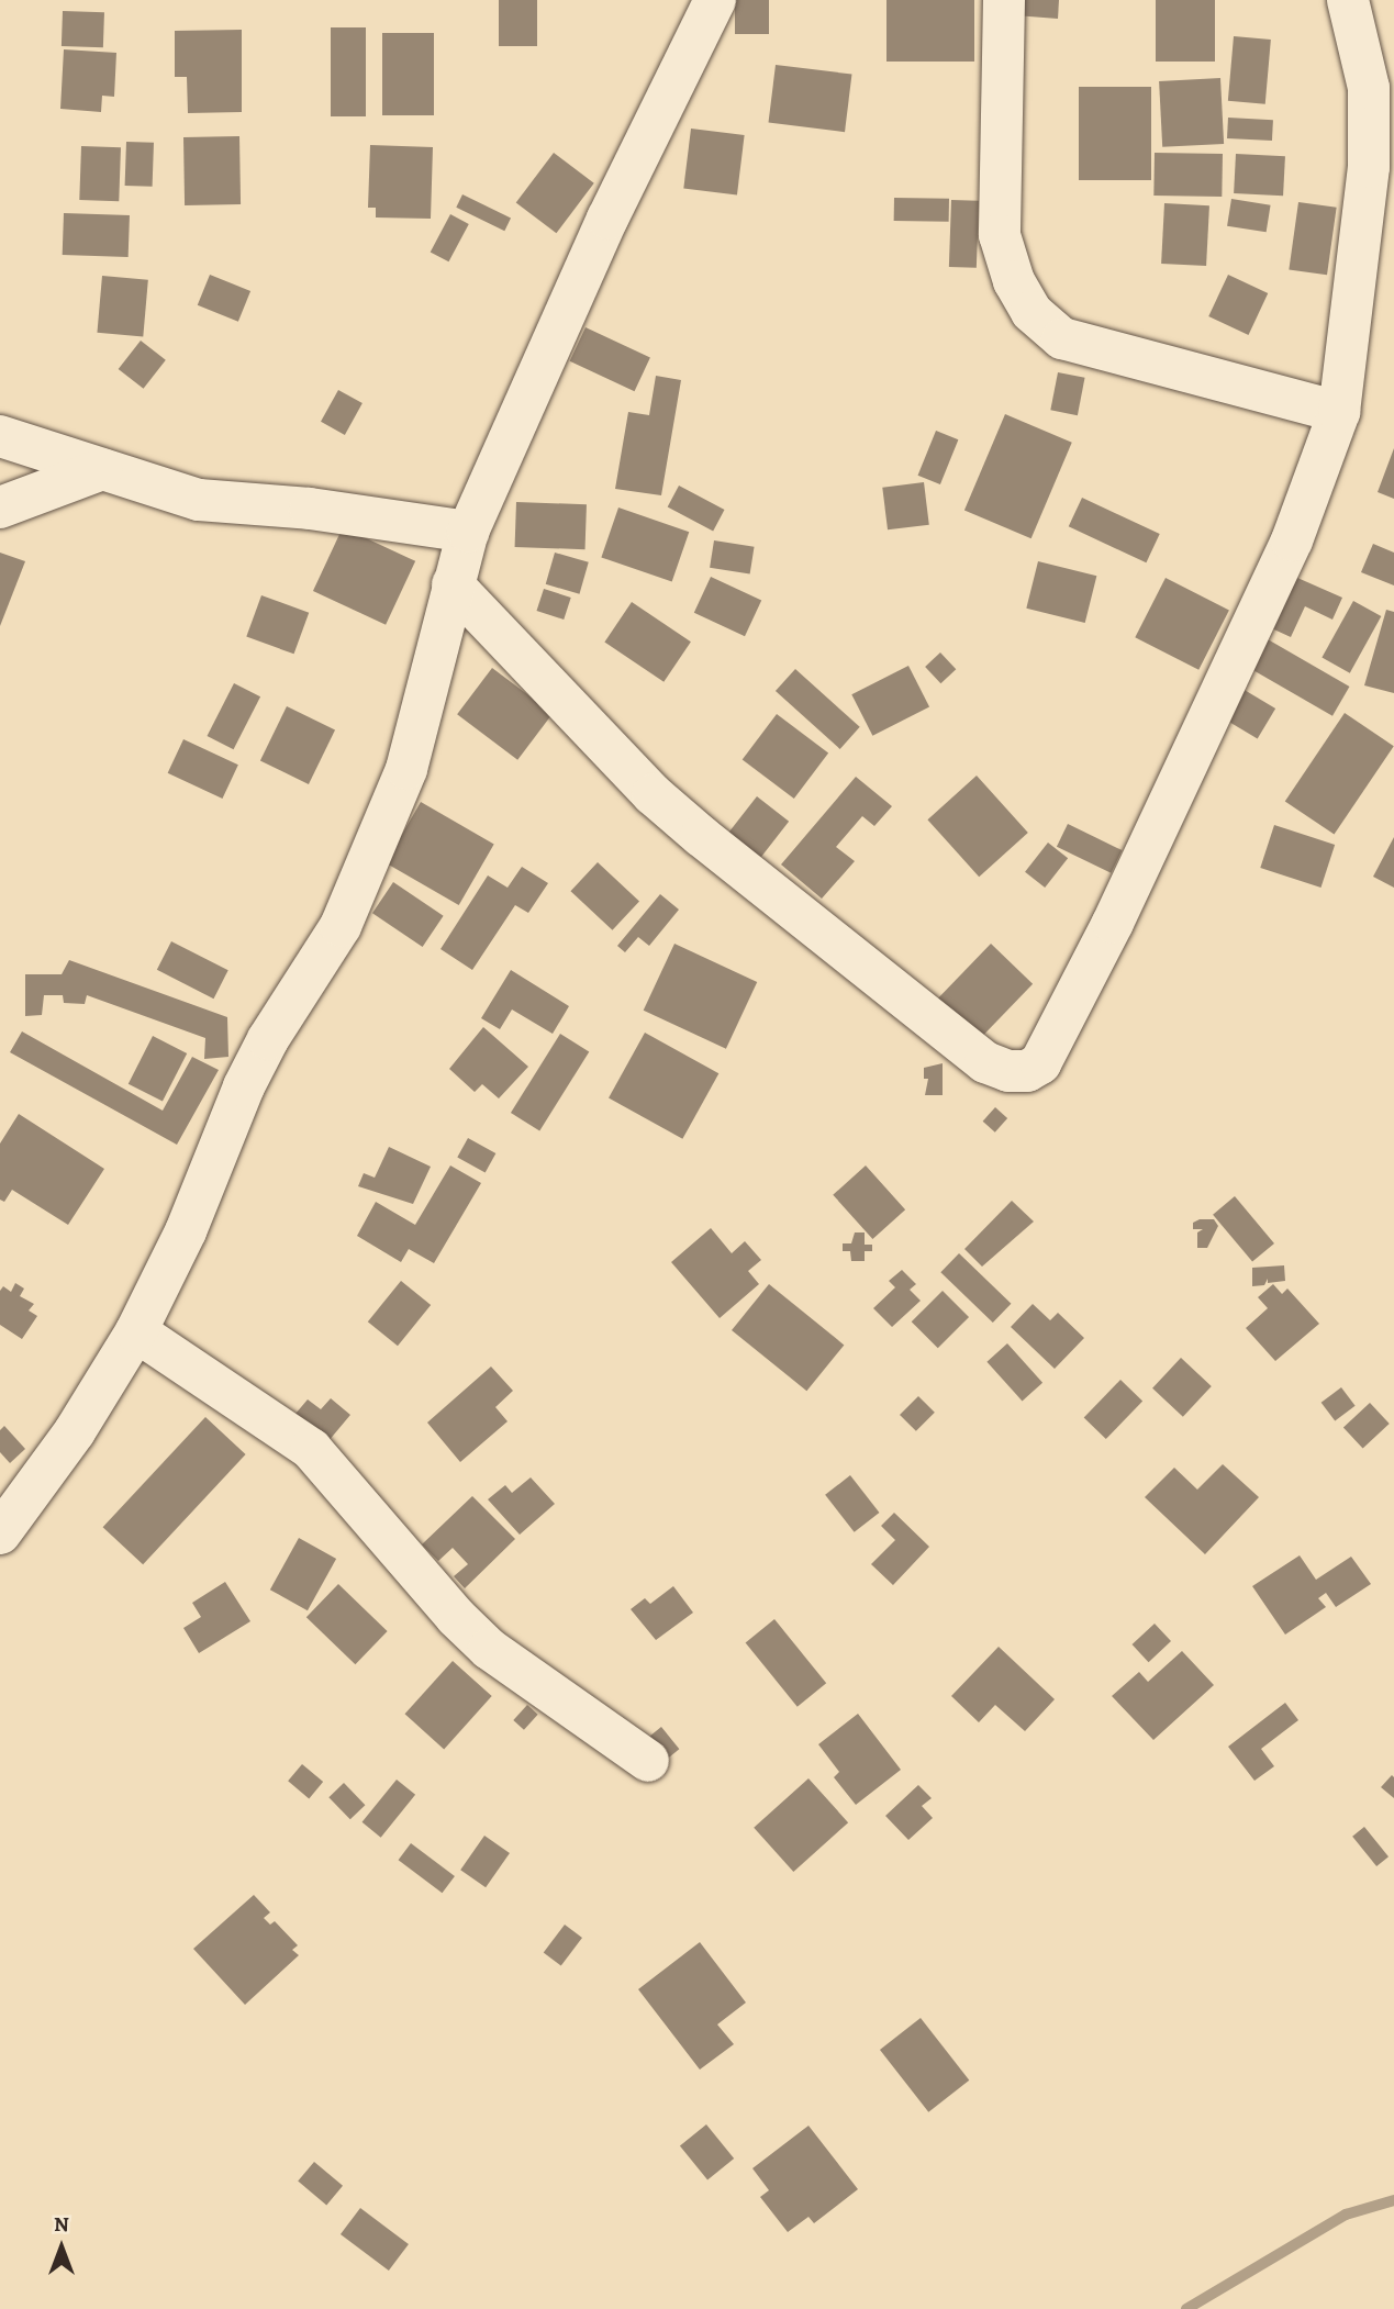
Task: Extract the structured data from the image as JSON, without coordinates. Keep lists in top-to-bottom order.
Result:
{
  "north": "top"
}
